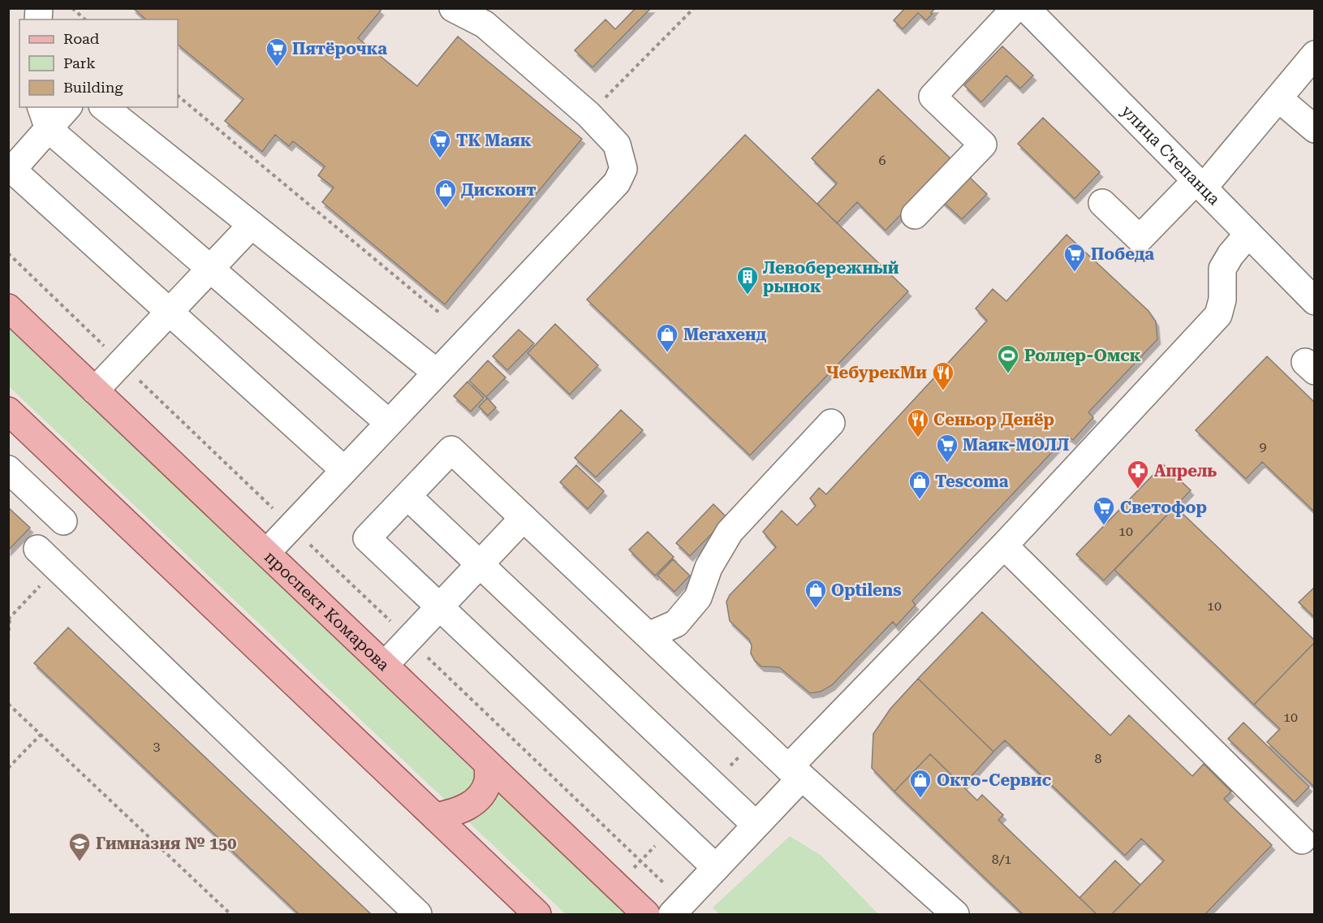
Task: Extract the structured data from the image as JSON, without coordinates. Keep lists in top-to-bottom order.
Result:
{
  "streets": {
    "main road": ["проспект Комарова"],
    "street": ["улица Степанца"]
  },
  "places": {
    "supermarket": [
      "Пятёрочка",
      "ТК Маяк",
      "Победа",
      "Маяк-МОЛЛ",
      "Светофор"
    ],
    "shop": [
      "Дисконт",
      "Мегахенд",
      "Tescoma",
      "Optilens",
      "Окто-Сервис"
    ],
    "building": ["Левобережный рынок"],
    "sports": ["Роллер-Омск"],
    "restaurant": ["ЧебурекМи", "Сеньор Денёр"],
    "pharmacy": ["Апрель"],
    "school or university": ["Гимназия № 150"]
  },
  "house_numbers": [
    "6",
    "9",
    "10",
    "10",
    "10",
    "3",
    "8",
    "8/1"
  ],
  "legend": ["Road", "Park", "Building"]
}
